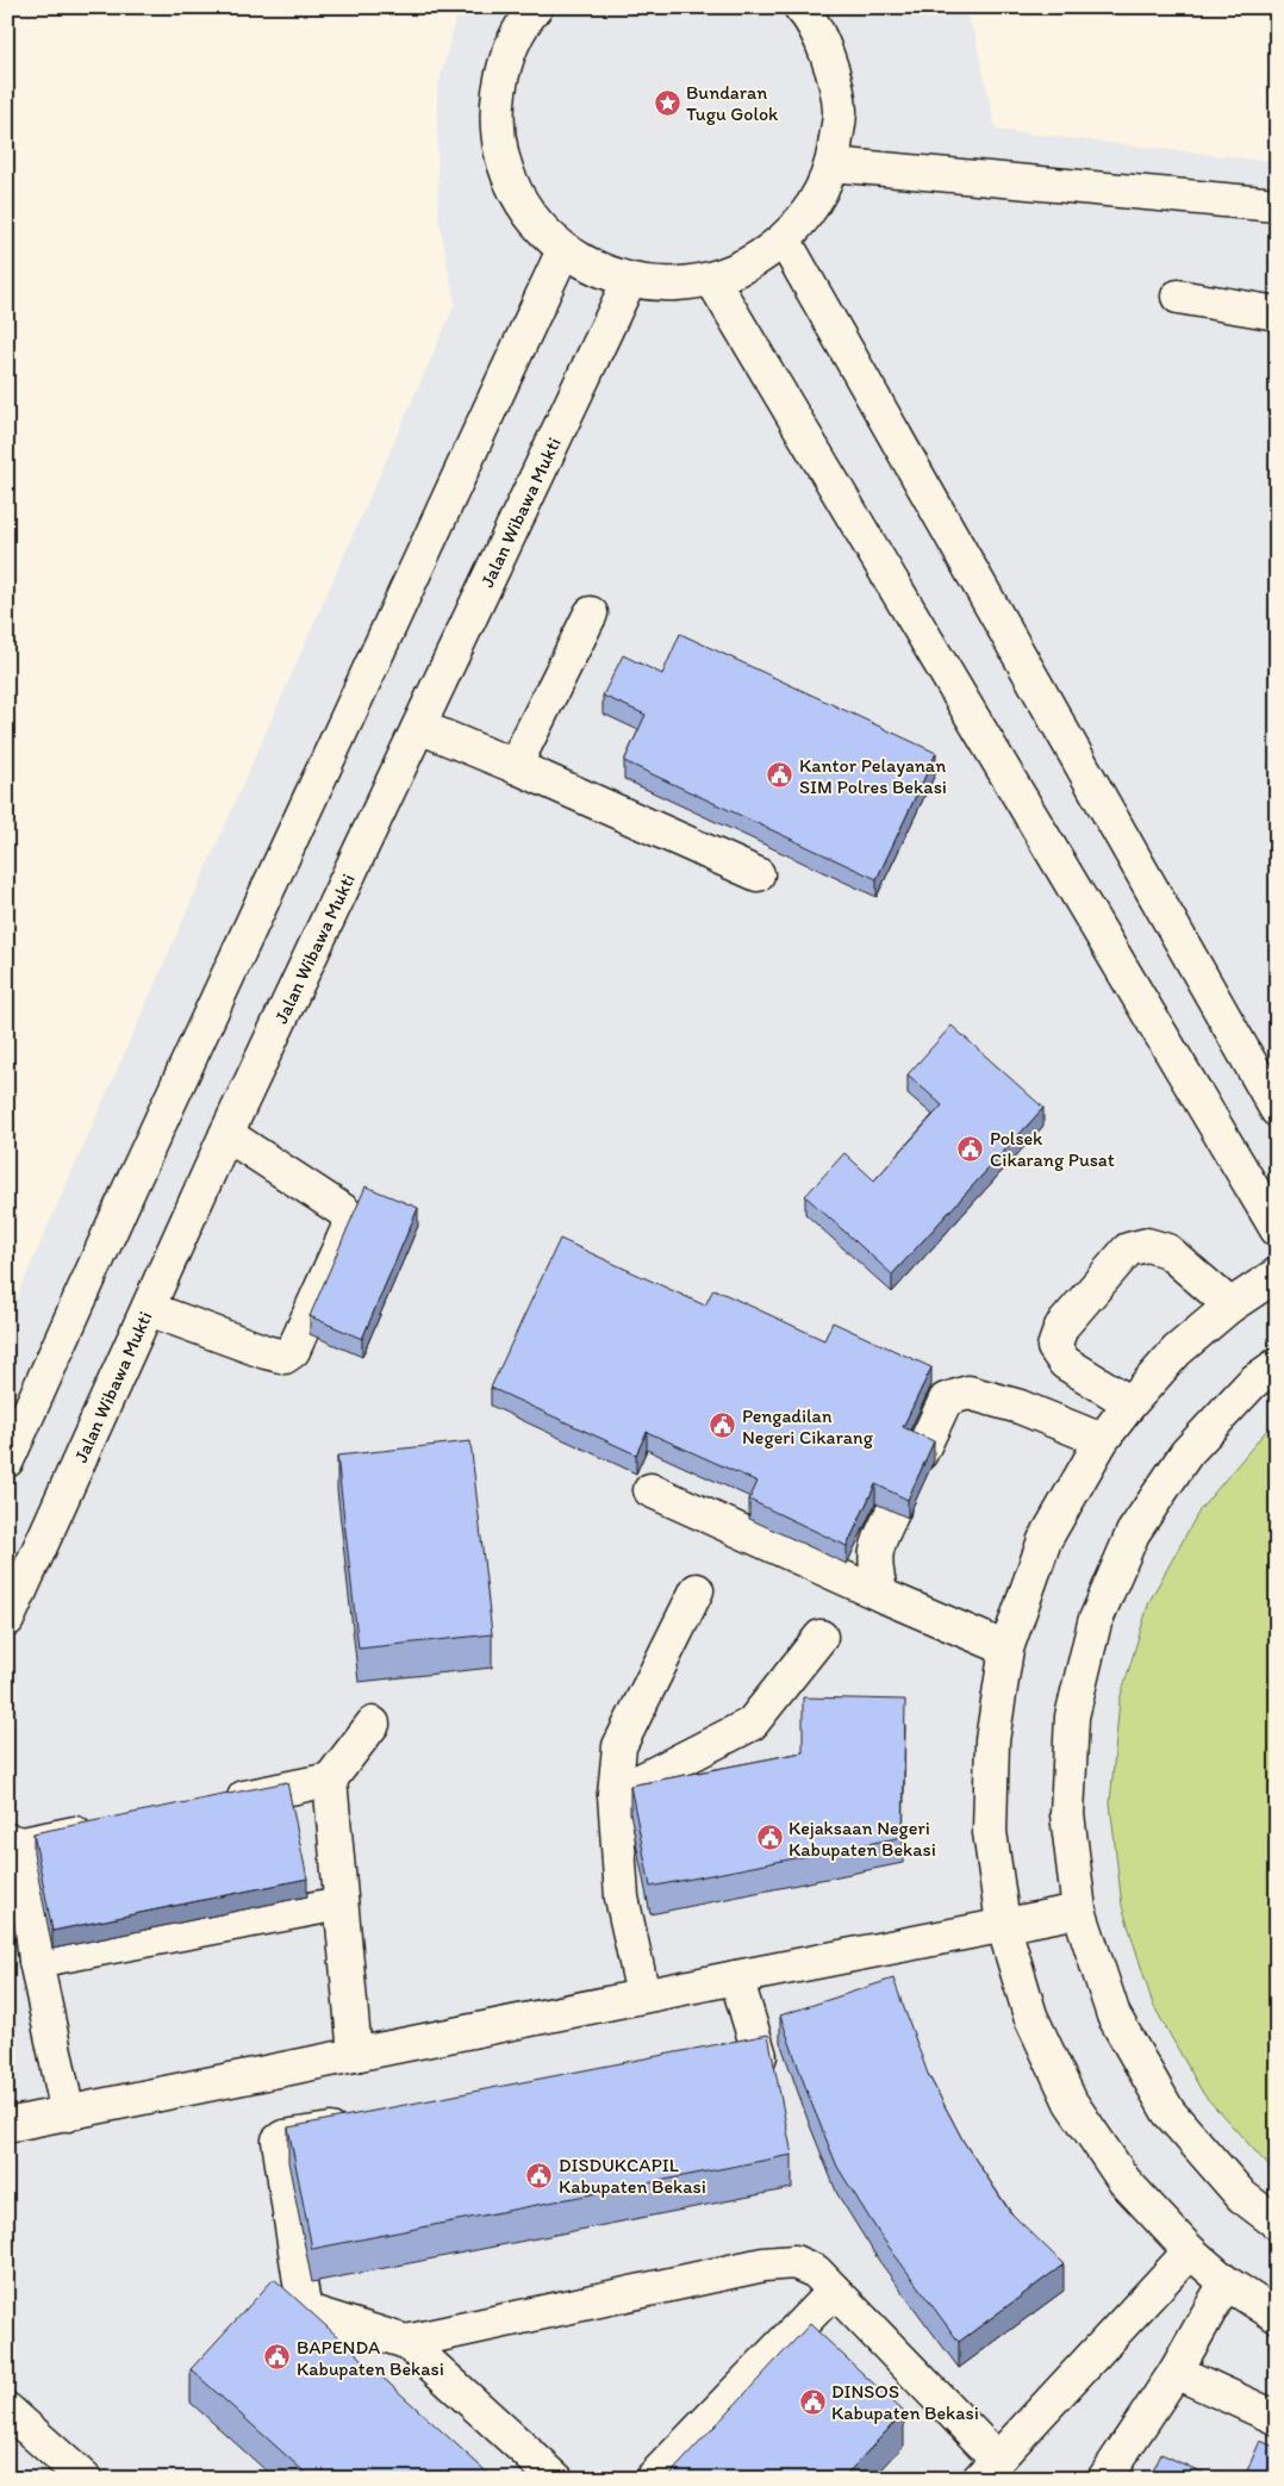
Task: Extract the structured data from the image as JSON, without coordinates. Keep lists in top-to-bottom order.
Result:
{
  "streets": {
    "lane": ["Jalan Wibawa Mukti"]
  },
  "places": {
    "place": ["Bundaran Tugu Golok"],
    "public building": [
      "Kantor Pelayanan SIM Polres Bekasi",
      "Polsek Cikarang Pusat",
      "Pengadilan Negeri Cikarang",
      "Kejaksaan Negeri Kabupaten Bekasi",
      "DISDUKCAPIL Kabupaten Bekasi",
      "BAPENDA Kabupaten Bekasi",
      "DINSOS Kabupaten Bekasi"
    ]
  }
}
